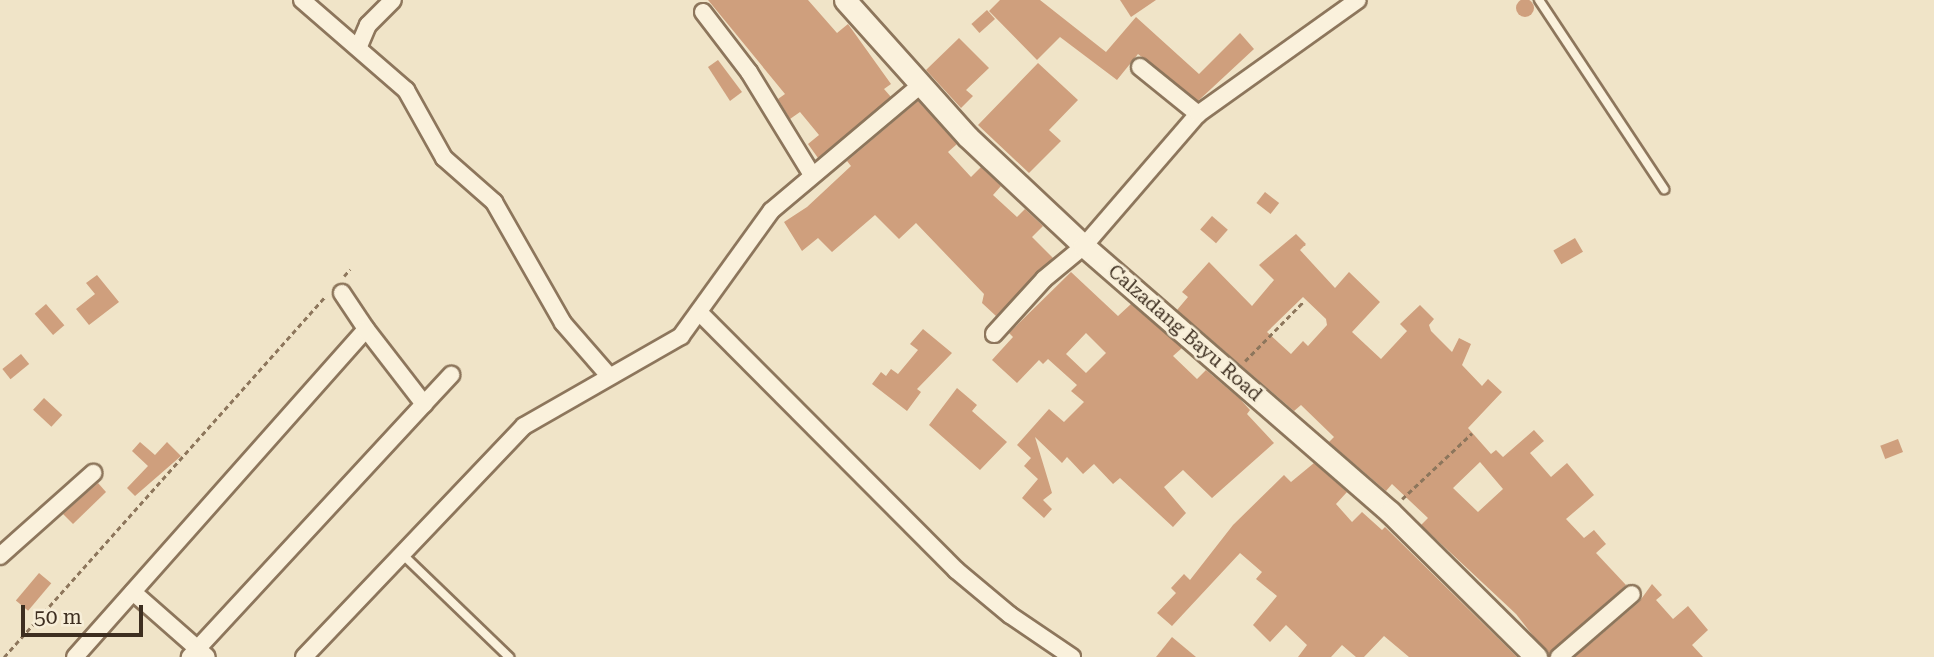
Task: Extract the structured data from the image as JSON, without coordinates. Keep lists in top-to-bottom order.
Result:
{
  "streets": {
    "street": ["Calzadang Bayu Road"]
  },
  "scale_bar": "50 m"
}
